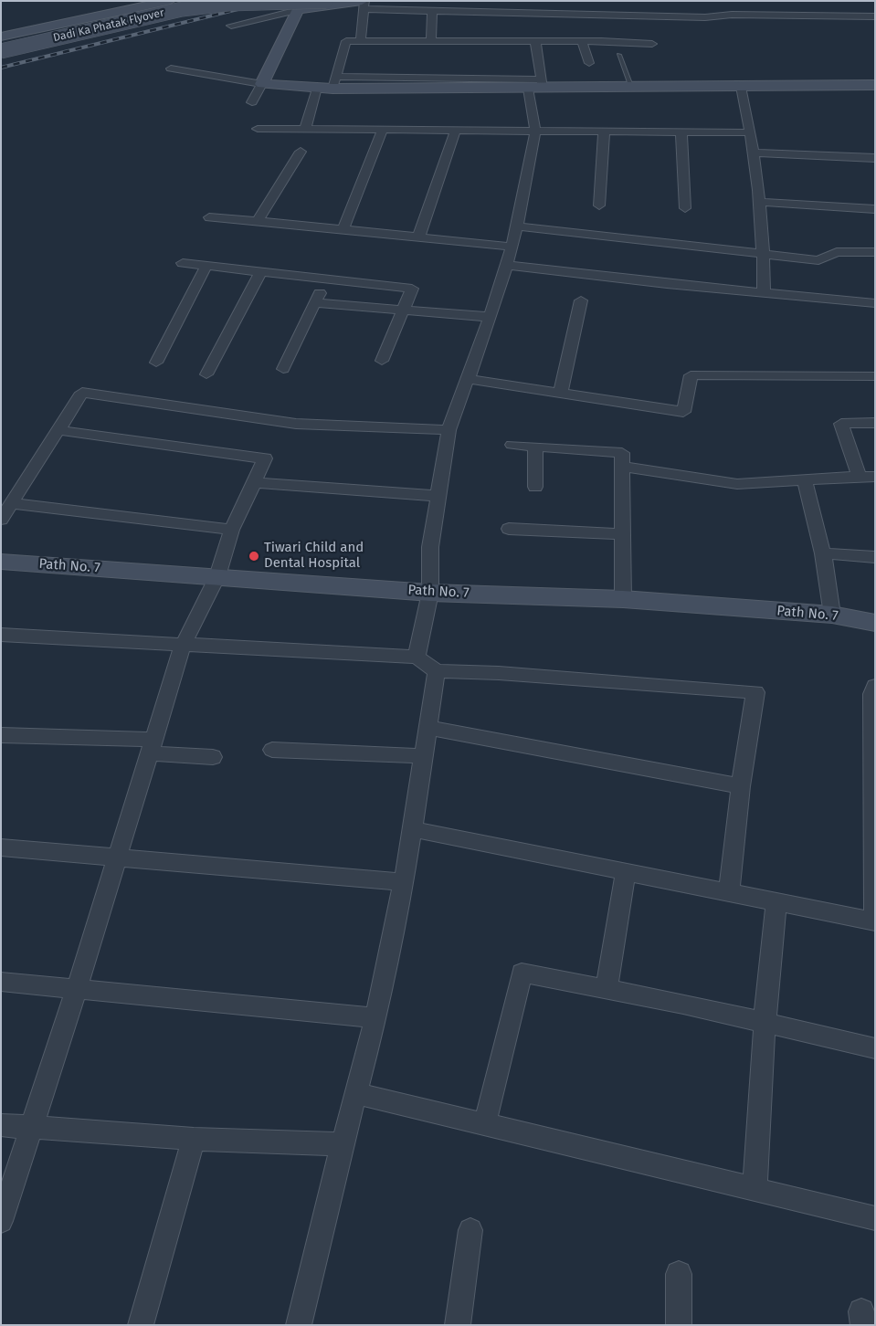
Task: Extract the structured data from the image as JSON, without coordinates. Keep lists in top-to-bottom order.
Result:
{
  "streets": {
    "street": ["Dadi Ka Phatak Flyover", "Path No. 7"]
  },
  "places": ["Tiwari Child and Dental Hospital"]
}
